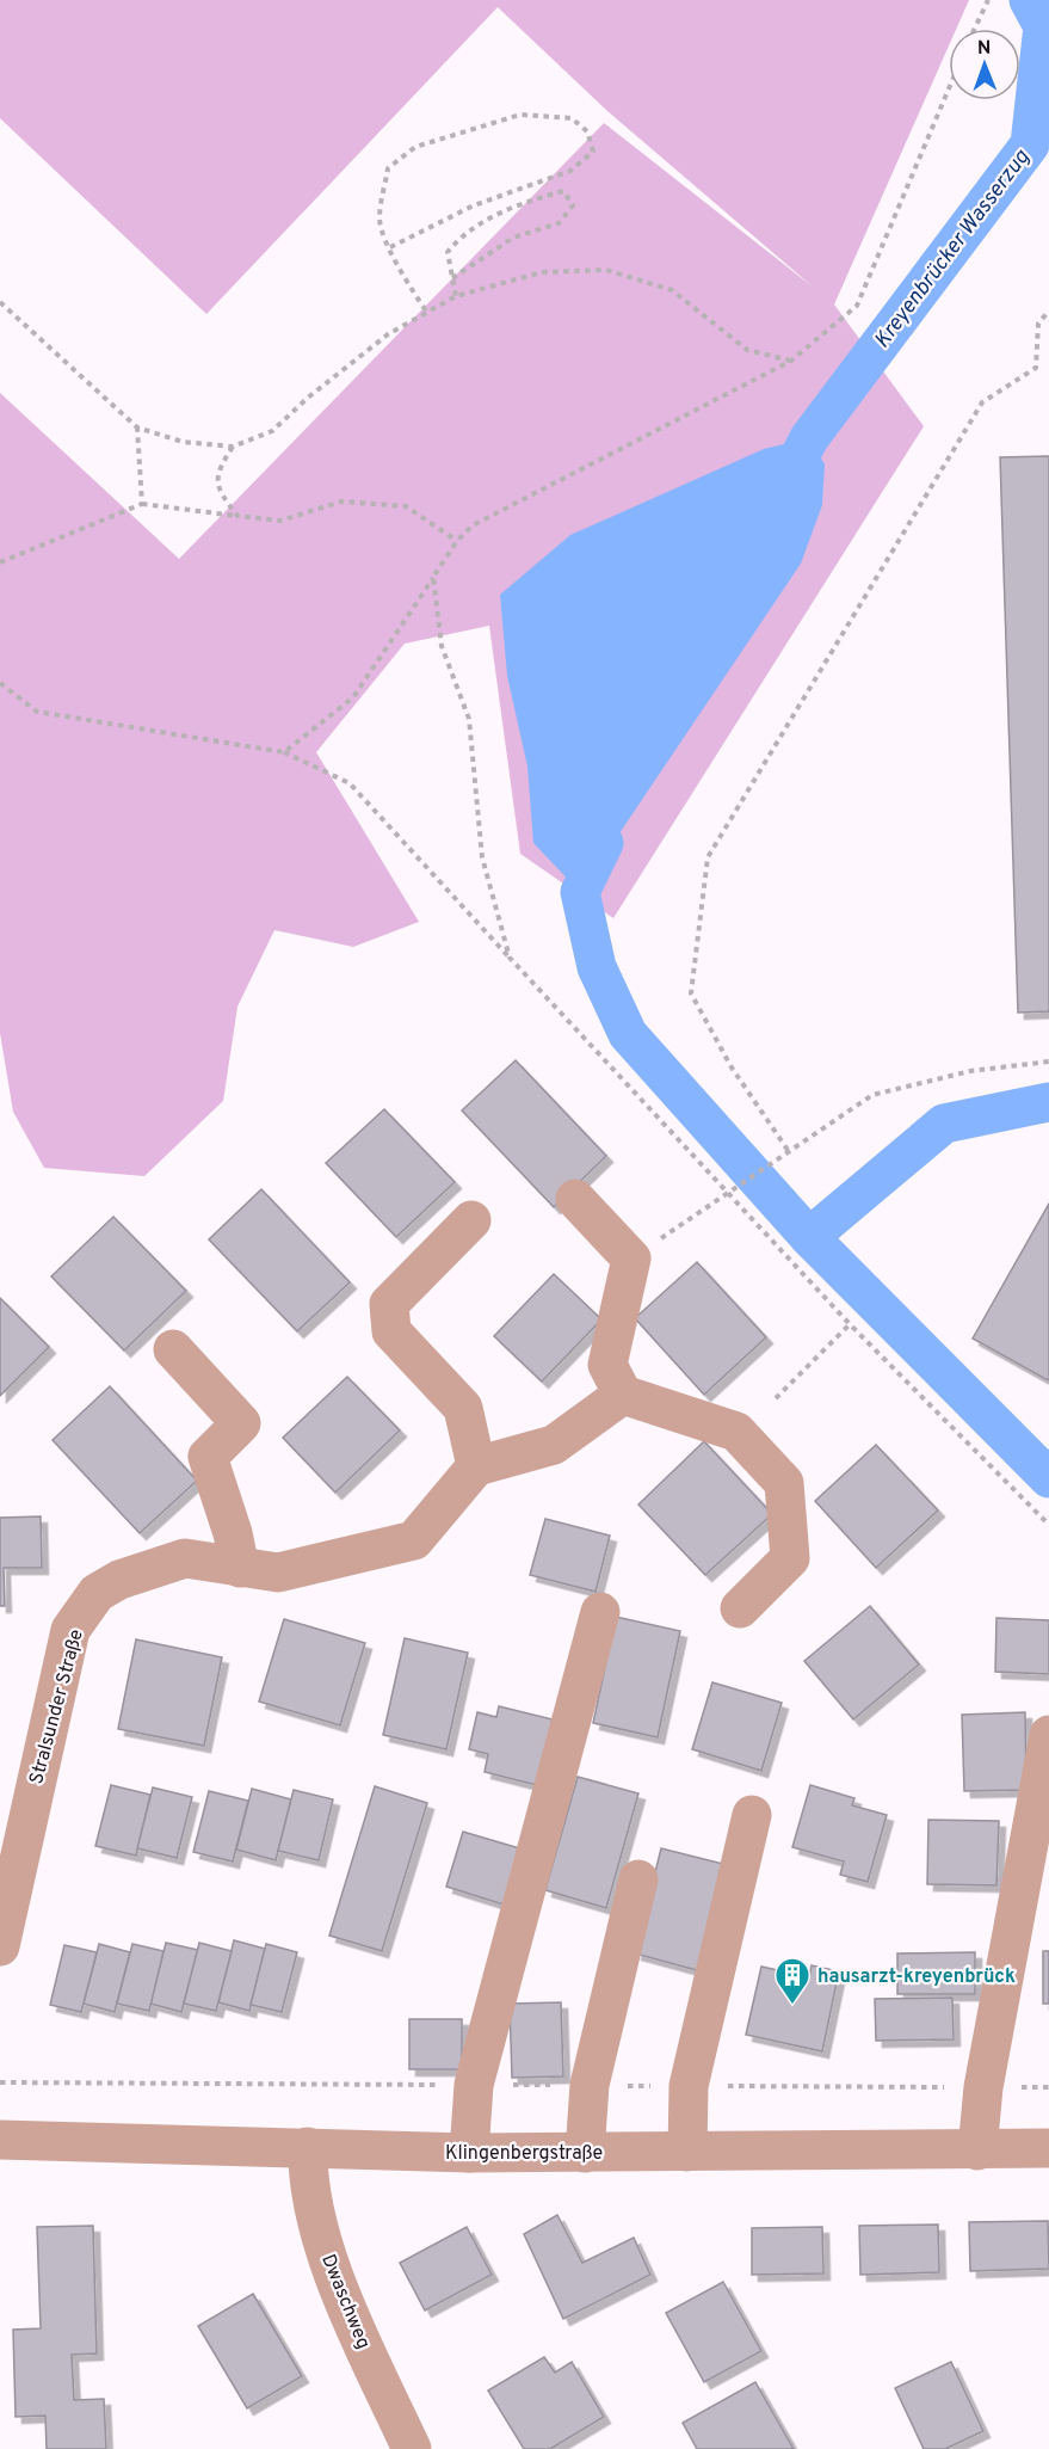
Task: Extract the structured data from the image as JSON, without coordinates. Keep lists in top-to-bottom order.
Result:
{
  "streets": {
    "street": ["Stralsunder Straße", "Klingenbergstraße", "Dwaschweg"]
  },
  "crossings": [
    ["Klingenbergstraße", "Dwaschweg"]
  ],
  "water": ["Kreyenbrücker Wasserzug"],
  "places": {
    "building": ["hausarzt-kreyenbrück"]
  },
  "north": "top"
}
